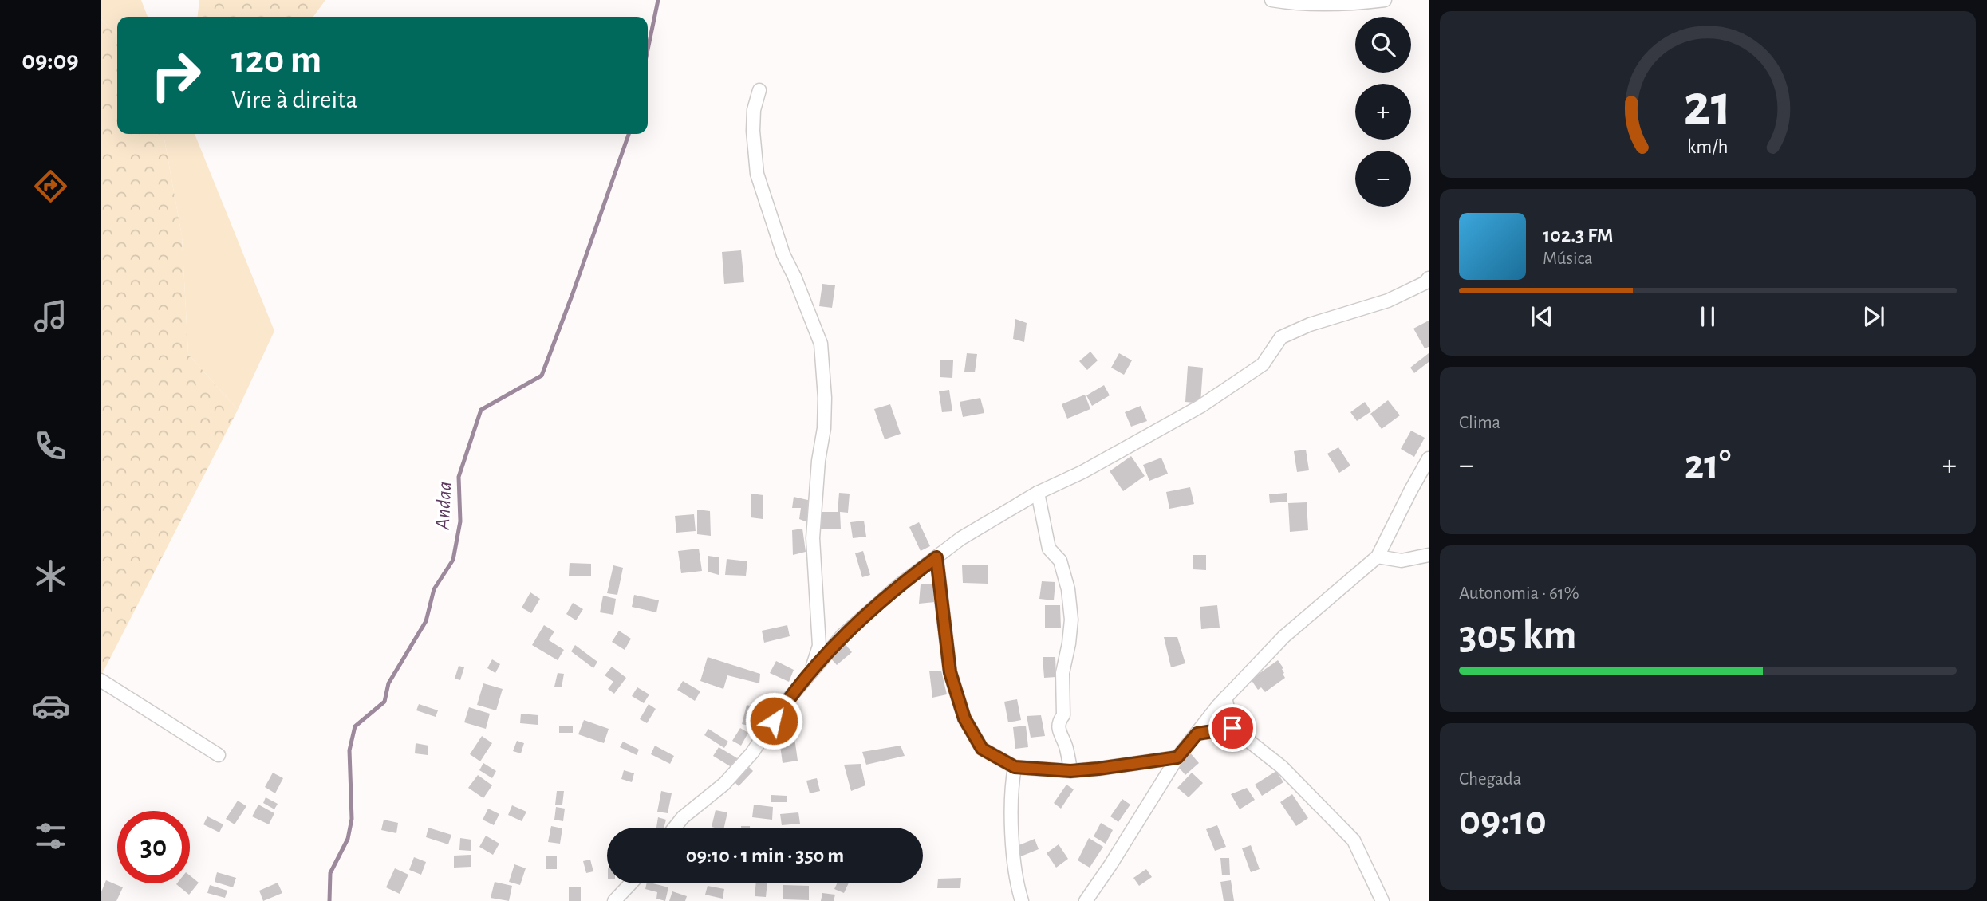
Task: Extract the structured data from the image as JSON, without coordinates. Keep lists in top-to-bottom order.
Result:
{
  "water": ["Andaa"],
  "page": {
    "tabs": "09:09",
    "map_buttons": ["+", "−"],
    "turn": ["120 m", "Vire à direita"],
    "song": ["102.3 FM", "Música"],
    "tile": [
      "Clima",
      ["Autonomia · 61%", "305 km"],
      ["Chegada", "09:10"]
    ],
    "heat": ["−", "21°", "+"],
    "limit": "30",
    "trip": "09:10 · 1 min · 350 m",
    "gauge": ["21", "km/h"]
  }
}
